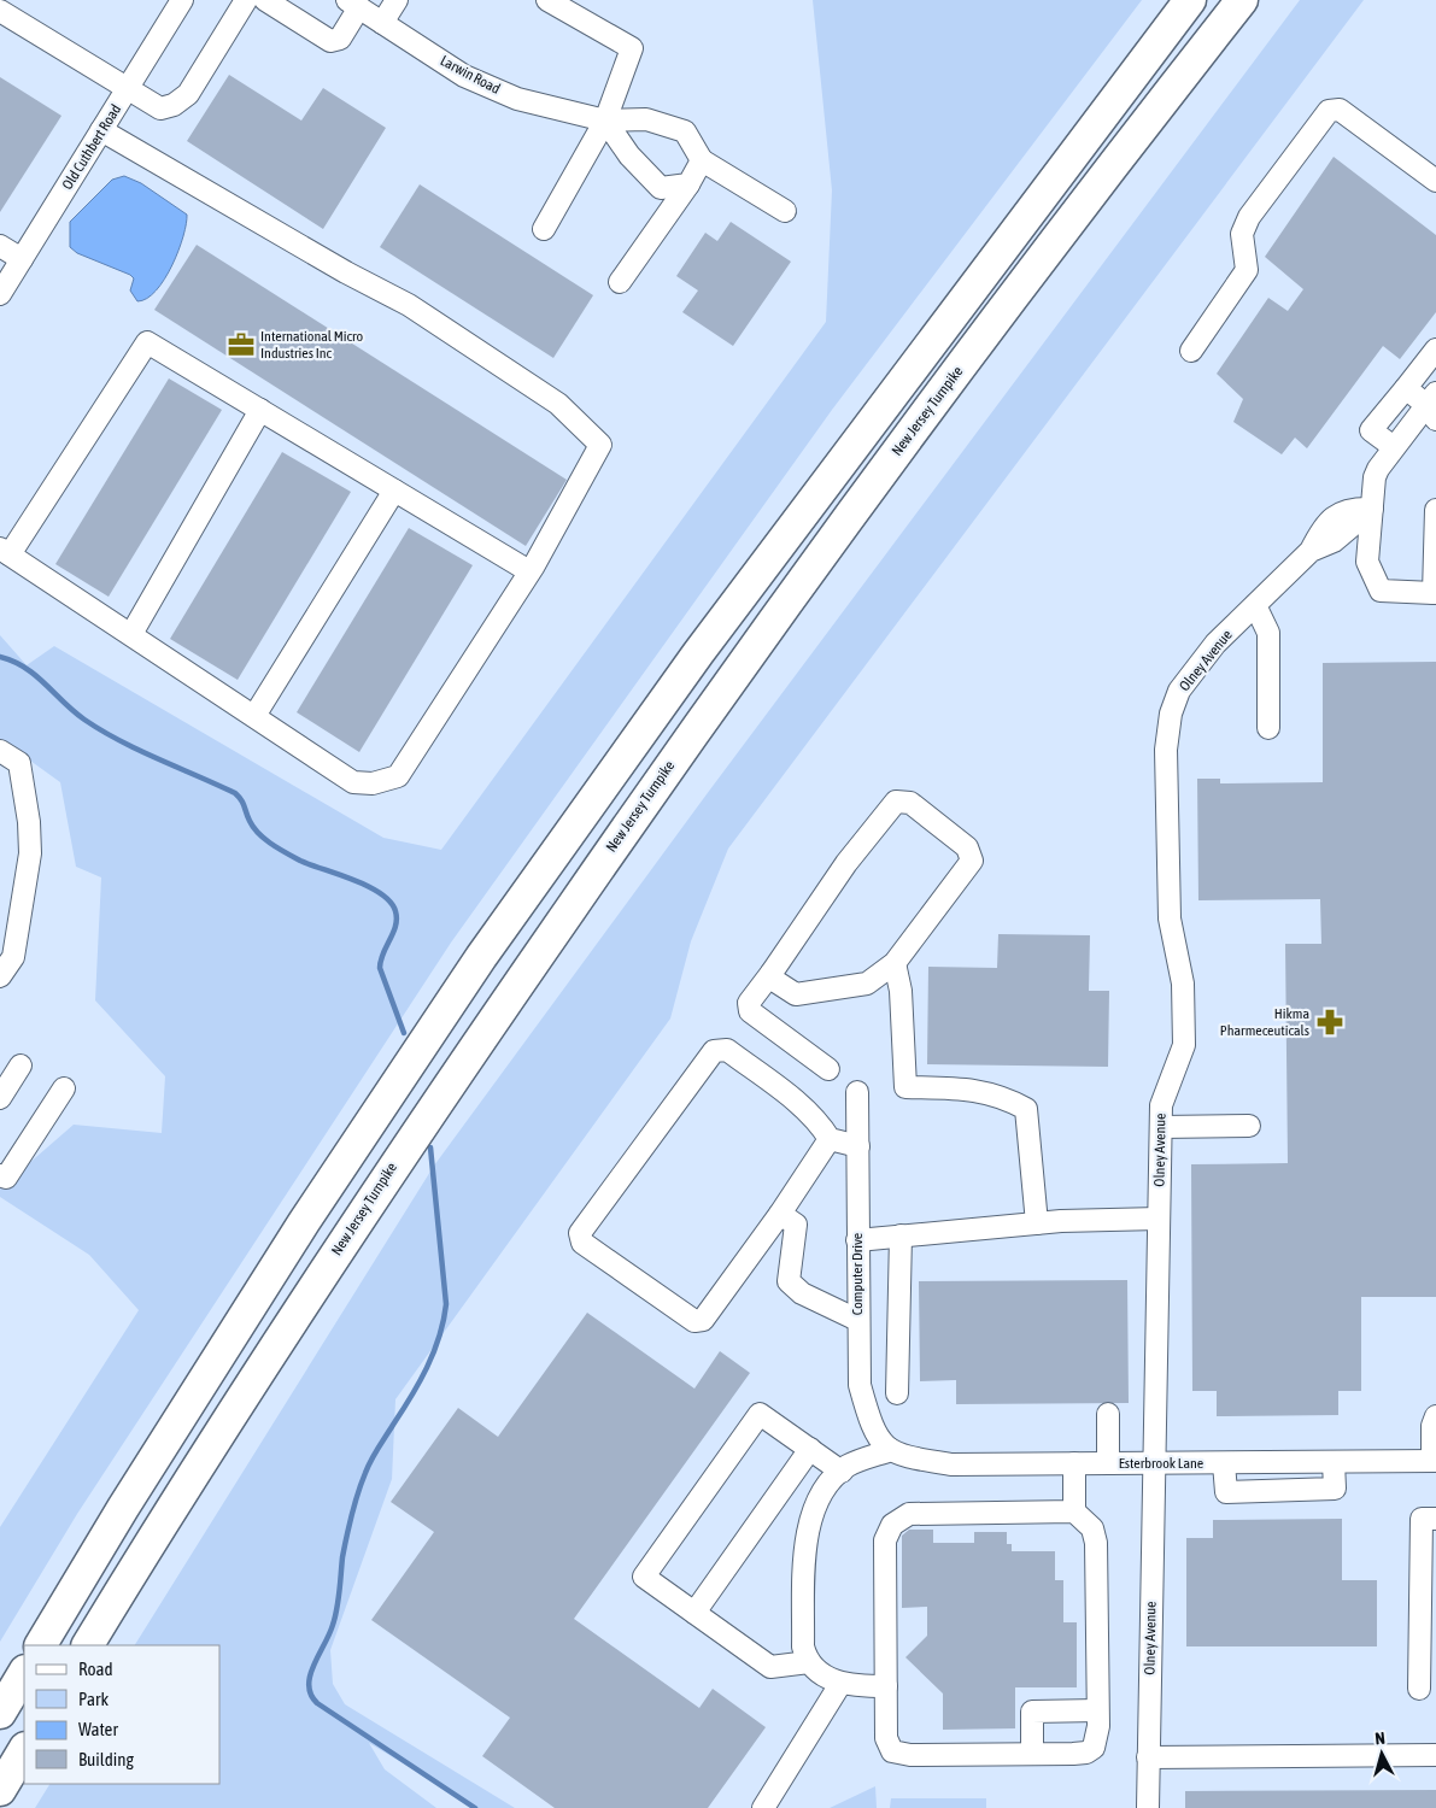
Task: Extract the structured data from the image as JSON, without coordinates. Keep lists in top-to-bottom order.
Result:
{
  "streets": {
    "highway": ["New Jersey Turnpike"],
    "street": [
      "Larwin Road",
      "Old Cuthbert Road",
      "Olney Avenue",
      "Computer Drive",
      "Esterbrook Lane"
    ]
  },
  "crossings": [
    ["Olney Avenue", "Esterbrook Lane"],
    ["Computer Drive", "Esterbrook Lane"]
  ],
  "places": {
    "office": ["International Micro Industries Inc"],
    "pharmacy": ["Hikma Pharmeceuticals"]
  },
  "legend": [
    "Road",
    "Park",
    "Water",
    "Building"
  ],
  "north": "top"
}
